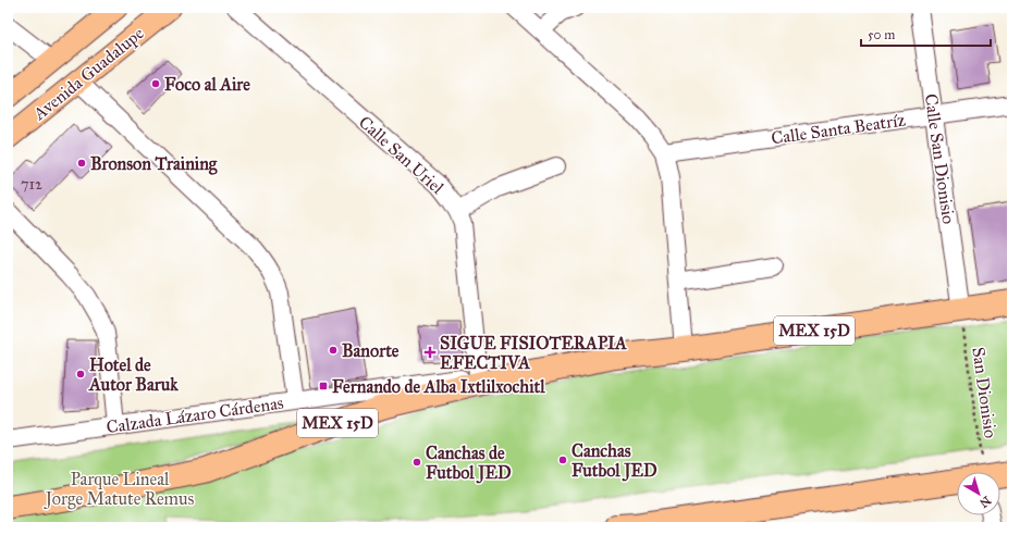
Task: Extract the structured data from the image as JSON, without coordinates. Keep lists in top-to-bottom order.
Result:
{
  "streets": {
    "highway": ["MEX 15D", "Calzada Lázaro Cárdenas"],
    "main road": ["Avenida Guadalupe"],
    "street": ["Calle Santa Beatríz", "Calle San Uriel", "Calle San Dionisio"],
    "path": ["San Dionisio"]
  },
  "crossings": [
    ["Calle Santa Beatríz", "Calle San Dionisio"],
    ["Calle San Uriel", "Calzada Lázaro Cárdenas"],
    ["Calle San Dionisio", "San Dionisio"],
    ["Calle San Dionisio", "Calzada Lázaro Cárdenas"],
    ["San Dionisio", "Calzada Lázaro Cárdenas"]
  ],
  "parks": ["Parque Lineal Jorge Matute Remus"],
  "places": {
    "other": [
      "Foco al Aire",
      "Bronson Training",
      "Banorte",
      "Hotel de Autor Baruk",
      "Canchas Futbol JED",
      "Canchas de Futbol JED"
    ],
    "health": ["SIGUE FISIOTERAPIA EFECTIVA"],
    "transit": ["Fernando de Alba Ixtlilxochitl"]
  },
  "house_numbers": ["712"],
  "scale_bar": "50 m",
  "north": "bottom right"
}
